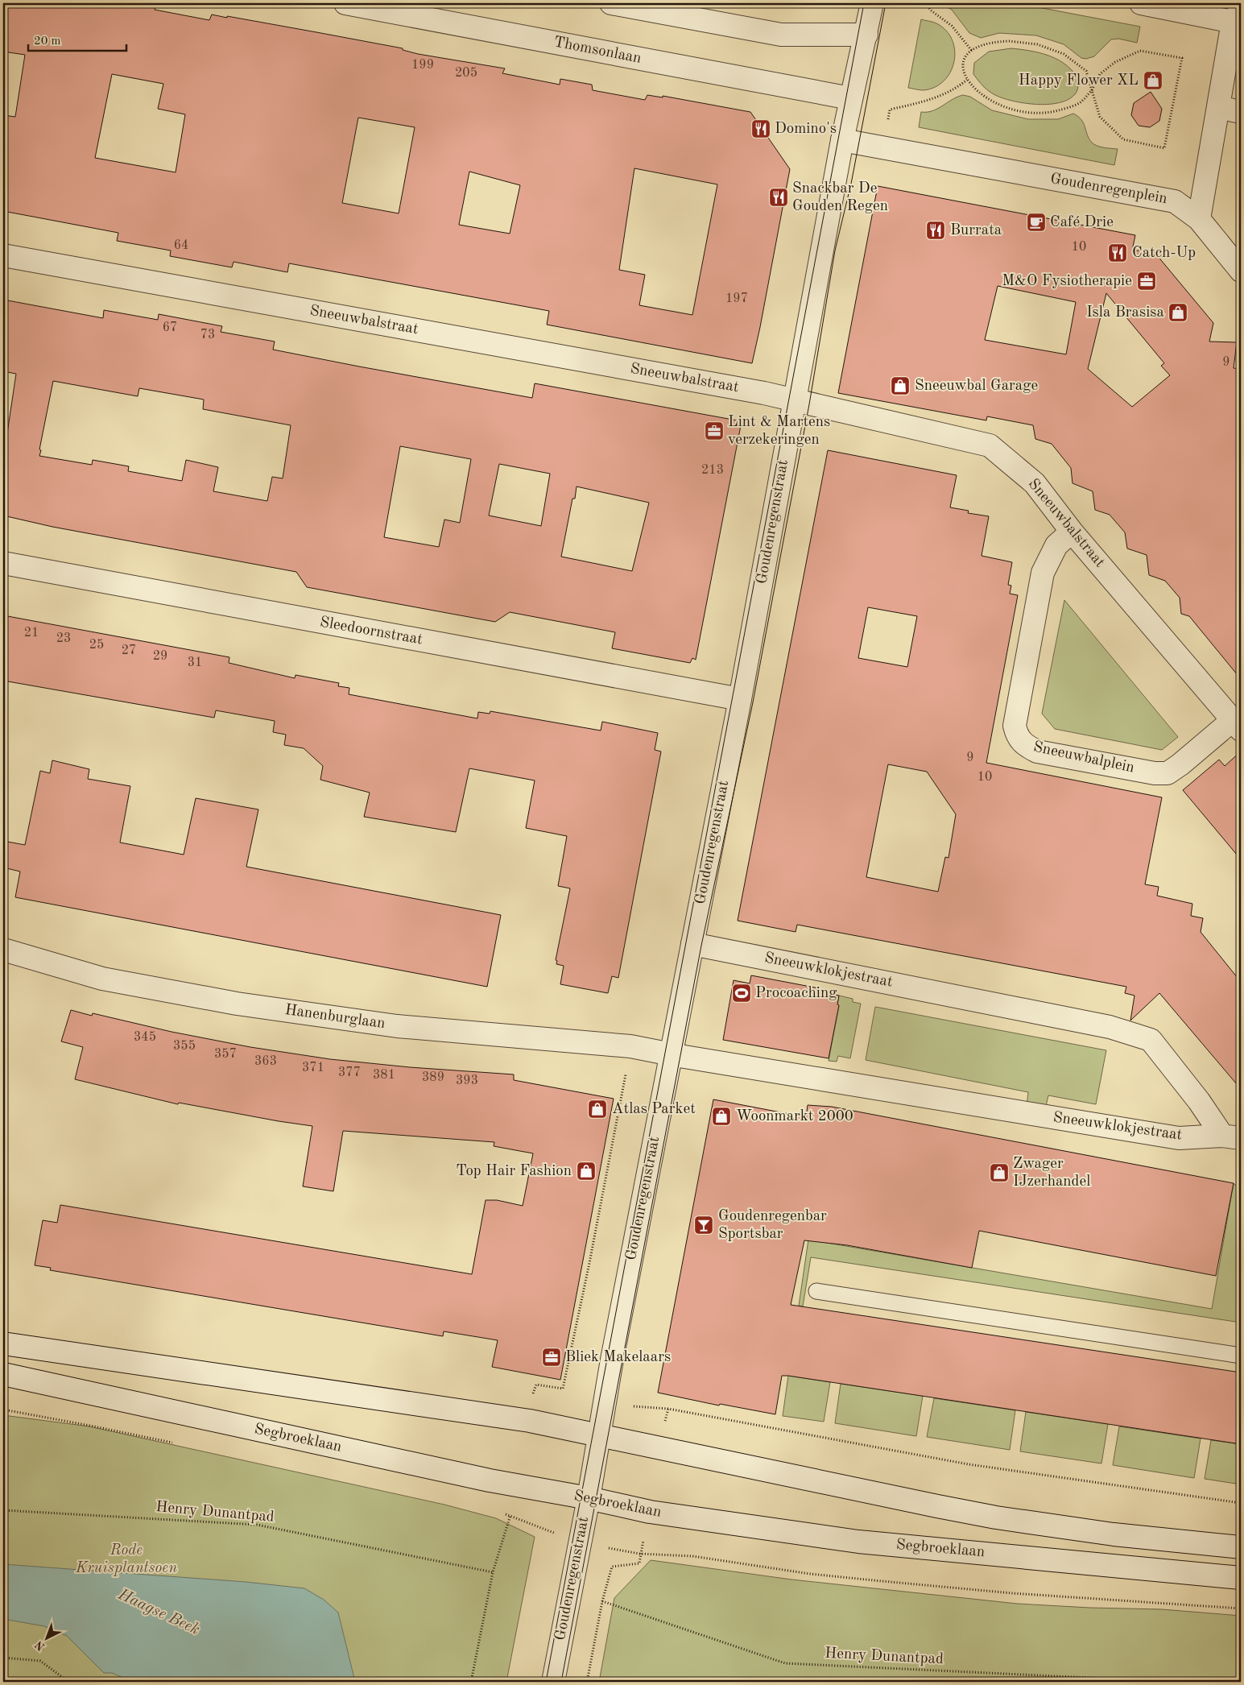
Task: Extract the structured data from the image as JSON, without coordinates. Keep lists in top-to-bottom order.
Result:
{
  "streets": {
    "street": [
      "Thomsonlaan",
      "Goudenregenplein",
      "Sneeuwbalstraat",
      "Goudenregenstraat",
      "Sleedoornstraat",
      "Sneeuwbalplein",
      "Sneeuwklokjestraat",
      "Hanenburglaan",
      "Segbroeklaan"
    ],
    "path": ["Henry Dunantpad"]
  },
  "crossings": [
    ["Thomsonlaan", "Goudenregenstraat"],
    ["Goudenregenplein", "Goudenregenstraat"],
    ["Sneeuwbalstraat", "Goudenregenstraat"],
    ["Sneeuwbalstraat", "Sneeuwbalplein"],
    ["Goudenregenstraat", "Sleedoornstraat"],
    ["Goudenregenstraat", "Sneeuwklokjestraat"],
    ["Goudenregenstraat", "Hanenburglaan"],
    ["Goudenregenstraat", "Segbroeklaan"],
    ["Sneeuwklokjestraat", "Hanenburglaan"]
  ],
  "water": ["Haagse Beek"],
  "parks": ["Rode Kruisplantsoen"],
  "places": {
    "shop": [
      "Happy Flower XL",
      "Isla Brasisa",
      "Sneeuwbal Garage",
      "Atlas Parket",
      "Woonmarkt 2000",
      "Top Hair Fashion",
      "Zwager IJzerhandel"
    ],
    "restaurant": [
      "Domino's",
      "Snackbar De Gouden Regen",
      "Burrata",
      "Catch-Up"
    ],
    "cafe": ["Café Drie"],
    "office": ["M&O Fysiotherapie", "Lint & Martens verzekeringen", "Bliek Makelaars"],
    "sports": ["Procoaching"],
    "bar": ["Goudenregenbar Sportsbar"]
  },
  "house_numbers": [
    "199",
    "205",
    "64",
    "10",
    "197",
    "67",
    "73",
    "9",
    "213",
    "21",
    "23",
    "25",
    "27",
    "29",
    "31",
    "9",
    "10",
    "345",
    "355",
    "357",
    "363",
    "371",
    "377",
    "381",
    "389",
    "393"
  ],
  "scale_bar": "20 m",
  "north": "bottom left"
}
